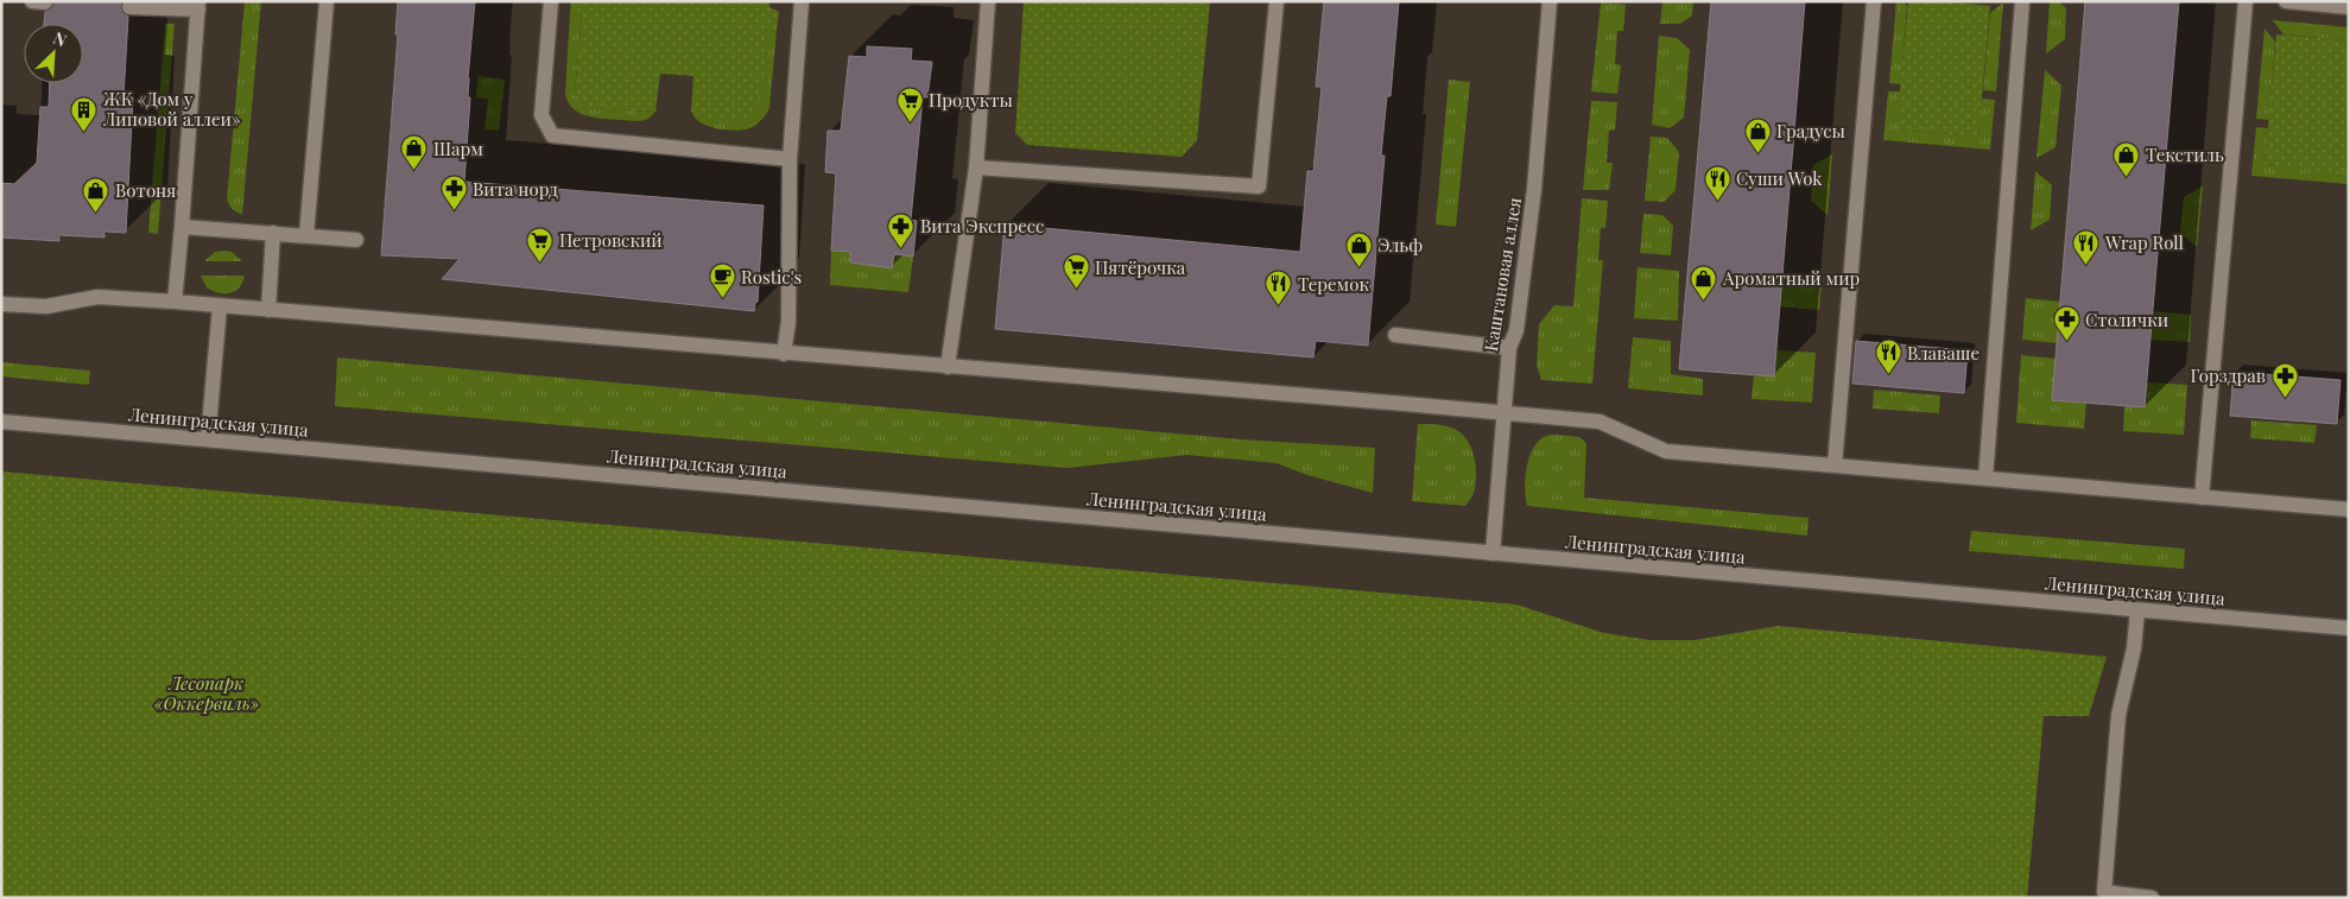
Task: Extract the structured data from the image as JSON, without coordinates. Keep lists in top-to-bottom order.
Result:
{
  "streets": {
    "street": ["Каштановая аллея", "Ленинградская улица"]
  },
  "crossings": [
    ["Каштановая аллея", "Ленинградская улица"]
  ],
  "parks": ["Лесопарк «Оккервиль»"],
  "places": {
    "supermarket": ["Продукты", "Петровский", "Пятёрочка"],
    "building": ["ЖК «Дом у Липовой аллеи»"],
    "shop": [
      "Градусы",
      "Шарм",
      "Текстиль",
      "Вотоня",
      "Эльф",
      "Ароматный мир"
    ],
    "restaurant": [
      "Суши Wok",
      "Wrap Roll",
      "Теремок",
      "Влаваше"
    ],
    "pharmacy": [
      "Вита норд",
      "Вита Экспресс",
      "Столички",
      "Горздрав"
    ],
    "cafe": ["Rostic's"]
  },
  "north": "top right"
}
